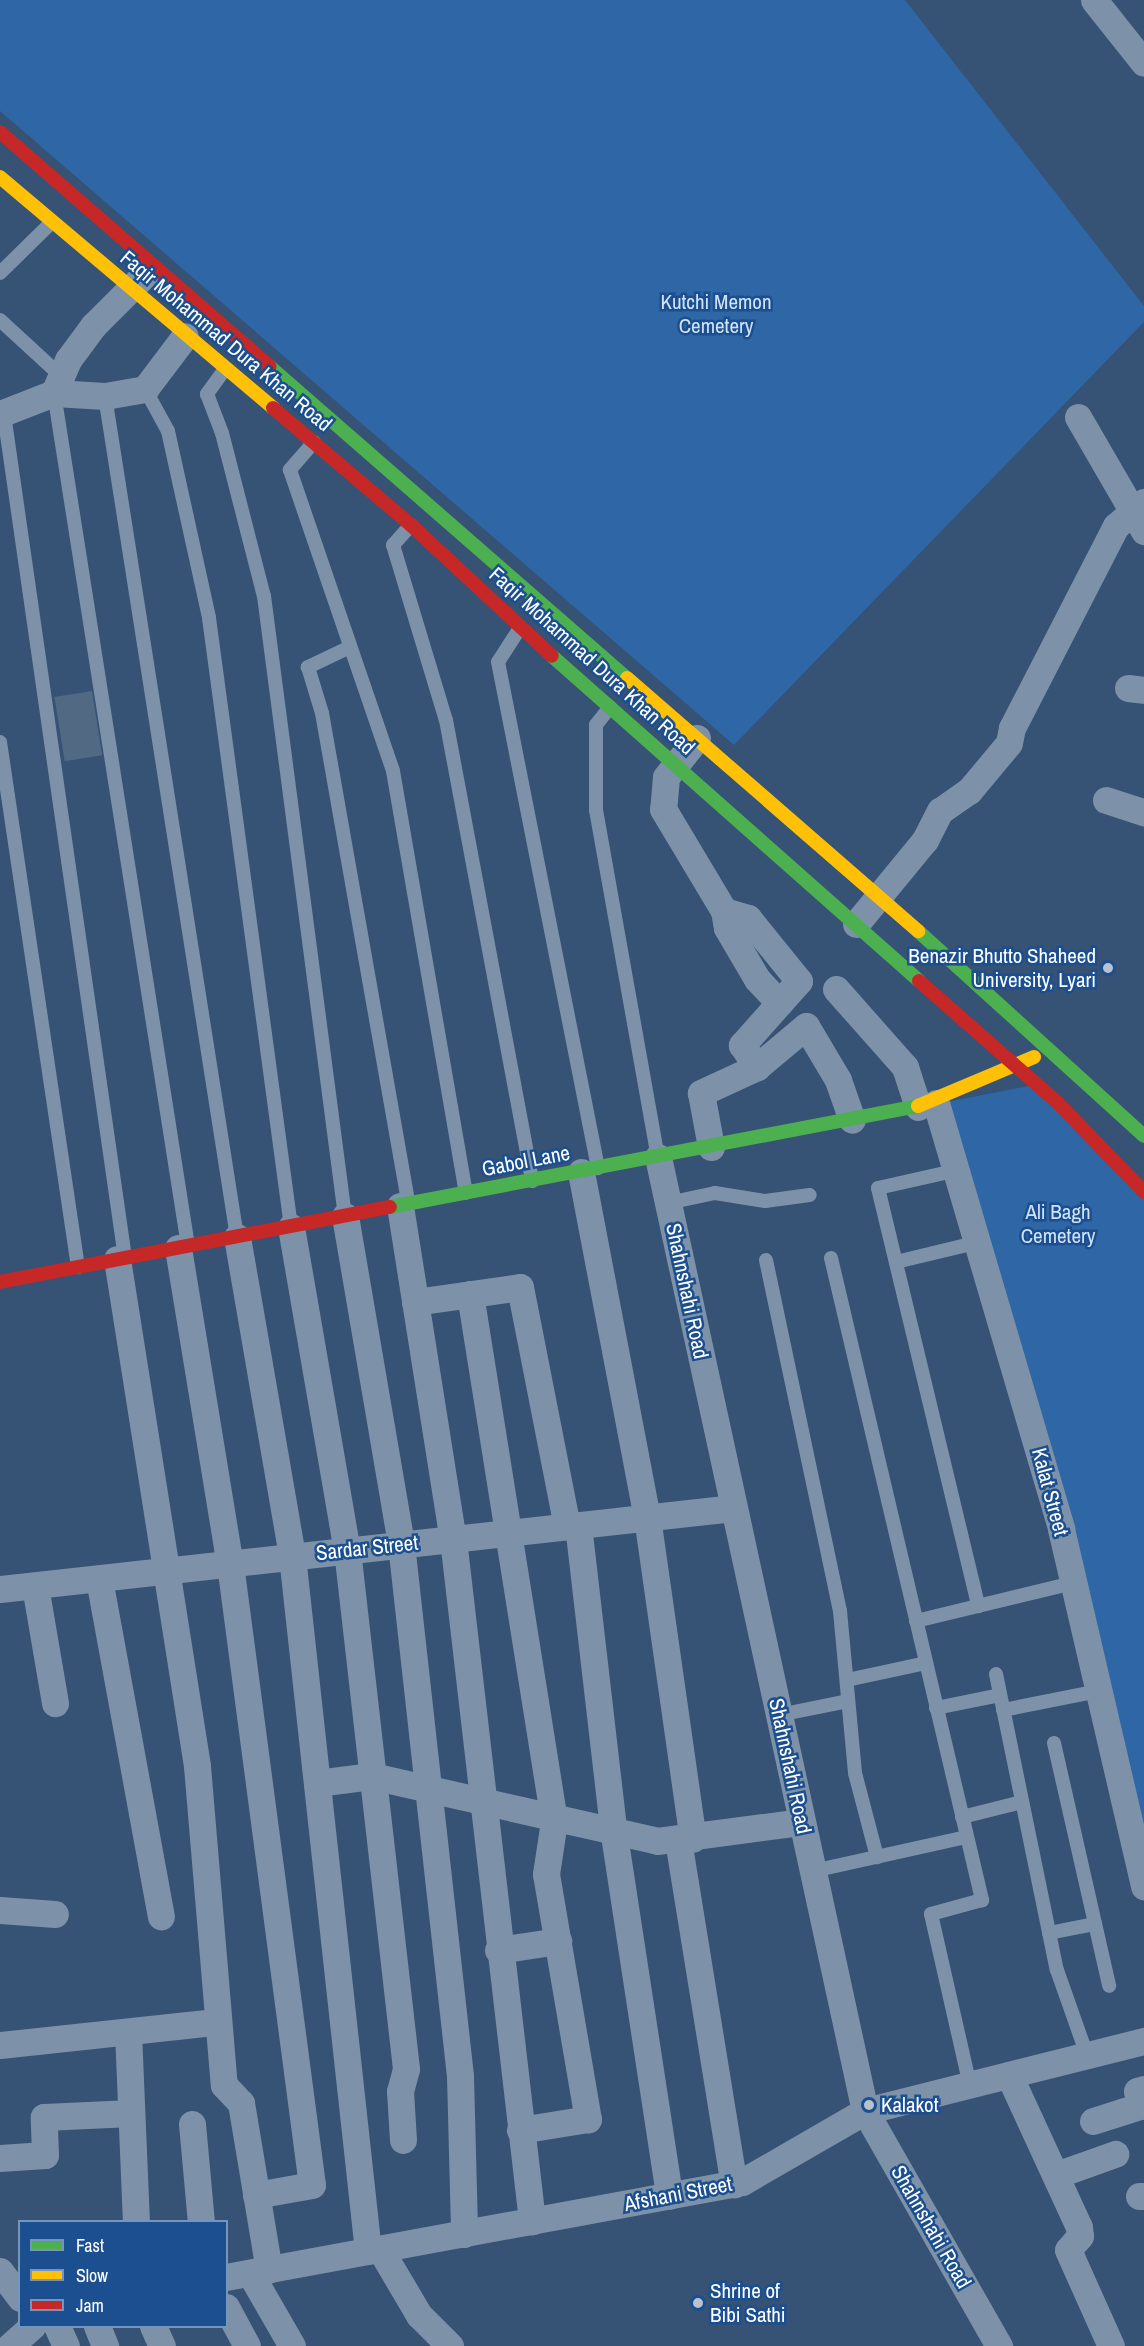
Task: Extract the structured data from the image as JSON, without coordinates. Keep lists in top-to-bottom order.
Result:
{
  "streets": {
    "main road": ["Faqir Mohammad Dura Khan Road", "Gabol Lane"],
    "street": [
      "Shahnshahi Road",
      "Kalat Street",
      "Sardar Street",
      "Afshani Street"
    ]
  },
  "crossings": [
    ["Faqir Mohammad Dura Khan Road", "Gabol Lane"],
    ["Gabol Lane", "Shahnshahi Road"],
    ["Gabol Lane", "Kalat Street"],
    ["Shahnshahi Road", "Sardar Street"],
    ["Shahnshahi Road", "Afshani Street"]
  ],
  "parks": ["Kutchi Memon Cemetery", "Ali Bagh Cemetery"],
  "places": ["Benazir Bhutto Shaheed University, Lyari", "Kalakot", "Shrine of Bibi Sathi"],
  "legend": ["Fast", "Slow", "Jam"]
}
